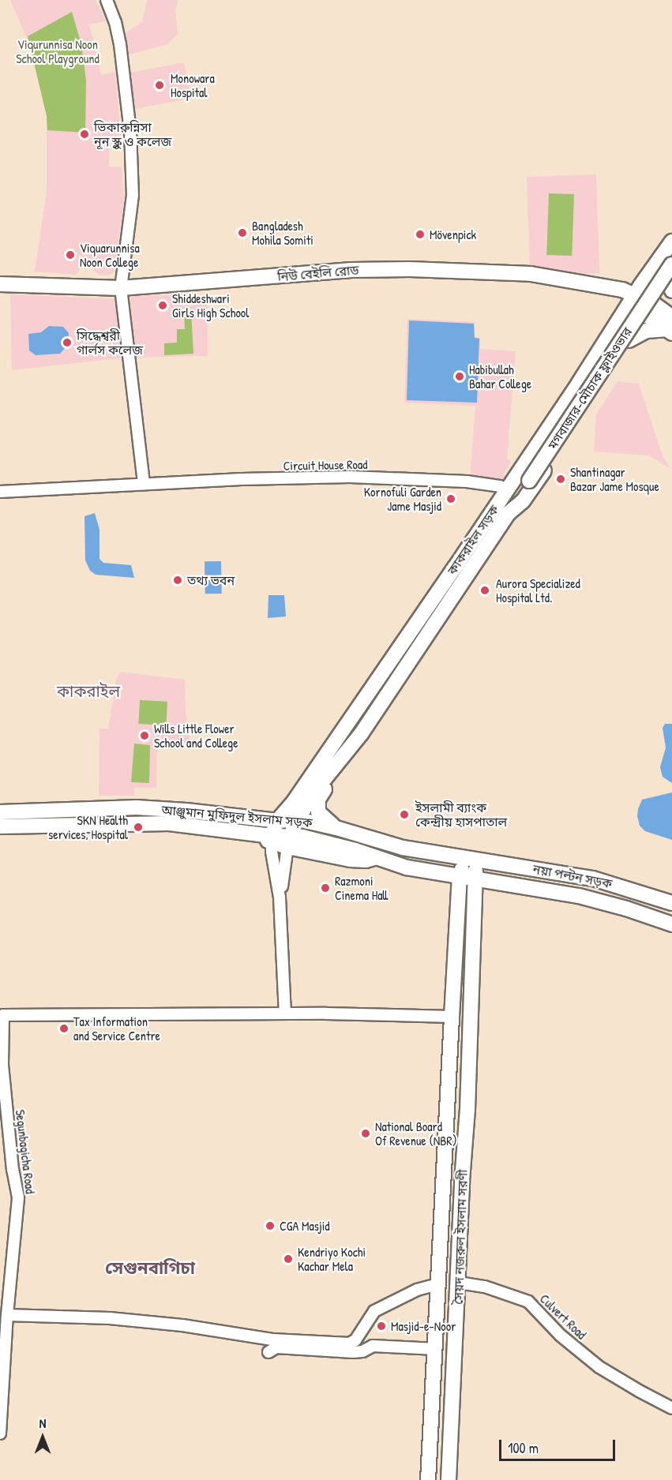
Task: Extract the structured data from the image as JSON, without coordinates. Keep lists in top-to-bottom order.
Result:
{
  "streets": {
    "main road": [
      "নিউ বেইলি রোড",
      "মগবাজার-মৌচাক ফ্লাইওভার",
      "কাকরাইল সড়ক",
      "আঞ্জুমান মুফিদুল ইসলাম সড়ক",
      "নয়া পল্টন সড়ক",
      "সৈয়দ নজরুল ইসলাম সরণী"
    ],
    "street": ["Circuit House Road", "Segunbagicha Road", "Culvert Road"]
  },
  "crossings": [
    ["নিউ বেইলি রোড", "কাকরাইল সড়ক"],
    ["মগবাজার-মৌচাক ফ্লাইওভার", "কাকরাইল সড়ক"],
    ["Circuit House Road", "কাকরাইল সড়ক"],
    ["কাকরাইল সড়ক", "আঞ্জুমান মুফিদুল ইসলাম সড়ক"],
    ["আঞ্জুমান মুফিদুল ইসলাম সড়ক", "নয়া পল্টন সড়ক"],
    ["নয়া পল্টন সড়ক", "সৈয়দ নজরুল ইসলাম সরণী"],
    ["সৈয়দ নজরুল ইসলাম সরণী", "Culvert Road"]
  ],
  "districts": ["কাকরাইল", "সেগুনবাগিচা"],
  "parks": ["Viqurunnisa Noon School Playground"],
  "places": [
    "Monowara Hospital",
    "ভিকারুন্নিসা নূন স্কুল ও কলেজ",
    "Bangladesh Mohila Somiti",
    "Mövenpick",
    "Viquarunnisa Noon College",
    "Shiddeshwari Girls High School",
    "সিদ্ধেশ্বরী গার্লস কলেজ",
    "Habibullah Bahar College",
    "Shantinagar Bazar Jame Mosque",
    "Kornofuli Garden Jame Masjid",
    "তথ্য ভবন",
    "Aurora Specialized Hospital Ltd.",
    "Wills Little Flower School and College",
    "ইসলামী ব্যাংক কেন্দ্রীয় হাসপাতাল",
    "SKN Health services, Hospital",
    "Razmoni Cinema Hall",
    "Tax Information and Service Centre",
    "National Board Of Revenue (NBR)",
    "CGA Masjid",
    "Kendriyo Kochi Kachar Mela",
    "Masjid-e-Noor"
  ],
  "scale_bar": "100 m",
  "north": "top"
}
